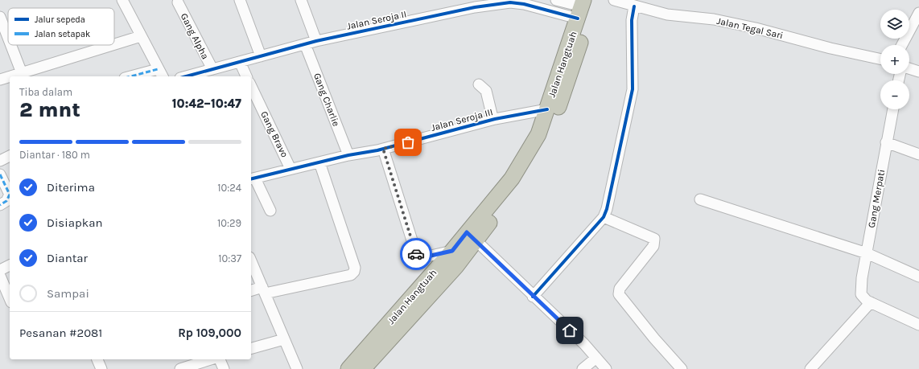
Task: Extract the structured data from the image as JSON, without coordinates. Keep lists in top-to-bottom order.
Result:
{
  "streets": {
    "highway": ["Jalan Hangtuah"],
    "street": [
      "Jalan Seroja II",
      "Jalan Tegal Sari",
      "Gang Alpha",
      "Gang Charlie",
      "Jalan Seroja III",
      "Gang Bravo",
      "Gang Merpati"
    ]
  },
  "crossings": [
    ["Jalan Seroja II", "Gang Alpha"],
    ["Jalan Seroja II", "Jalan Hangtuah"],
    ["Jalan Seroja II", "Gang Charlie"],
    ["Jalan Hangtuah", "Jalan Seroja III"],
    ["Gang Charlie", "Jalan Seroja III"],
    ["Jalan Seroja III", "Gang Bravo"]
  ],
  "legend": ["Jalur sepeda", "Jalan setapak"],
  "page": {
    "map_buttons": ["+", "−"],
    "heading": ["2 mnt", "Tiba dalam", "10:42–10:47"],
    "panel": ["Pesanan #2081", "Rp 109,000"],
    "bar": "Diantar · 180 m",
    "list": [
      ["Diterima", "10:24"],
      ["Disiapkan", "10:29"],
      ["Diantar", "10:37"],
      "Sampai"
    ]
  }
}
